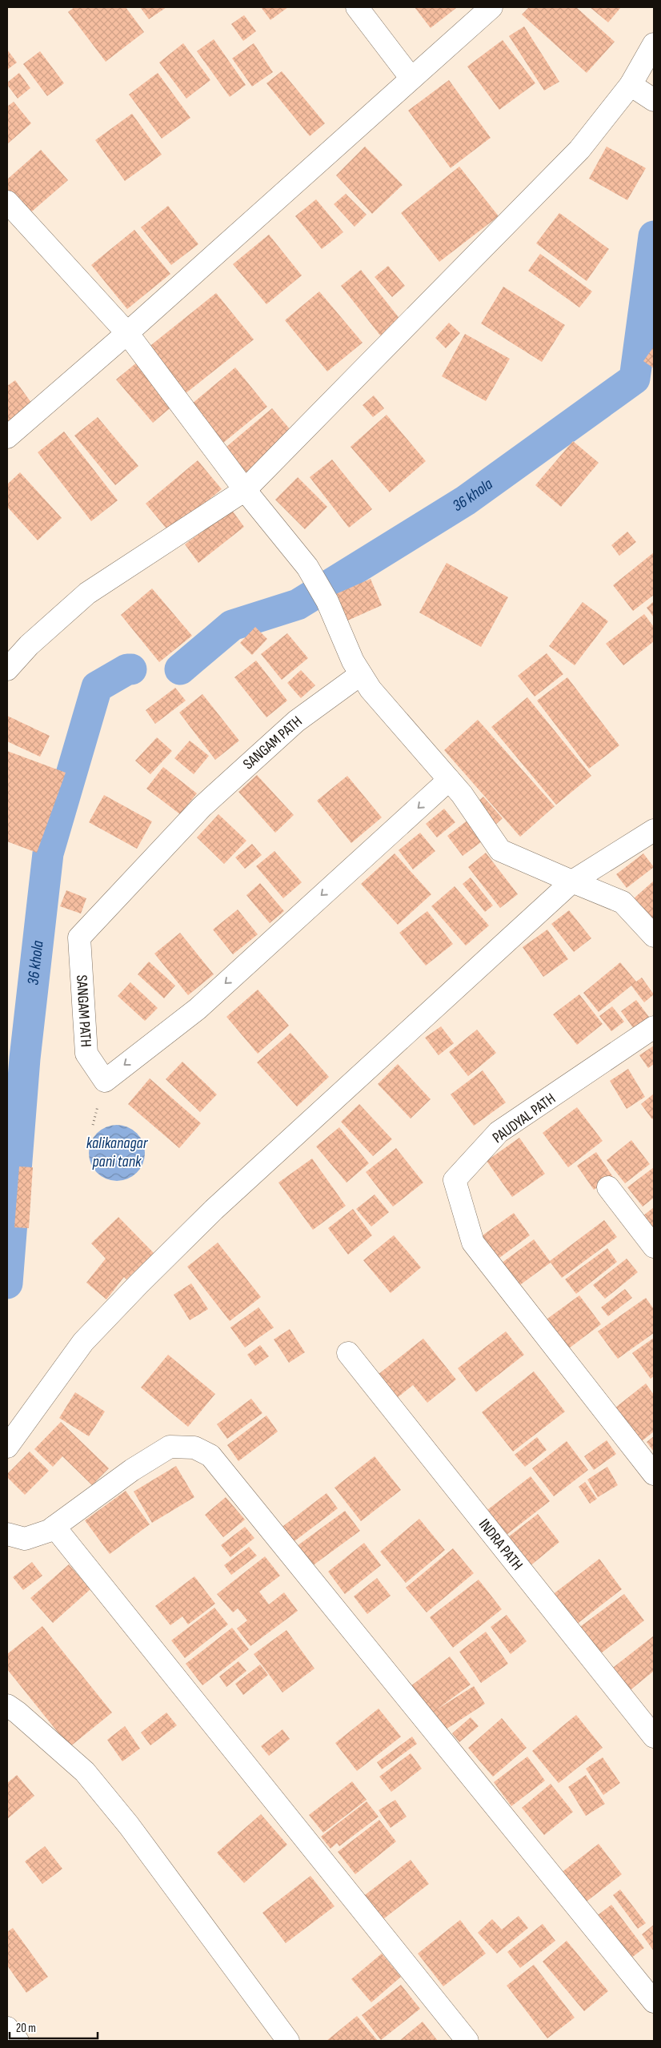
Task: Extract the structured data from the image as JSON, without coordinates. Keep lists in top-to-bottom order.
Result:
{
  "streets": {
    "street": ["SANGAM PATH", "PAUDYAL PATH", "INDRA PATH"]
  },
  "water": ["36 khola", "kalikanagar pani tank"],
  "scale_bar": "20 m"
}
